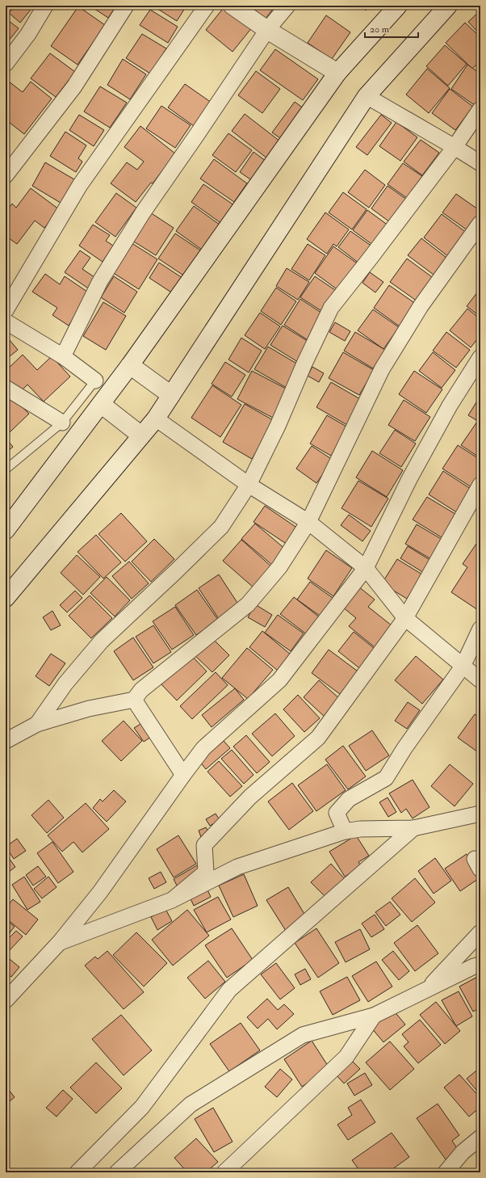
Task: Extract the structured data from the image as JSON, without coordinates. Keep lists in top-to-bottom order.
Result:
{
  "scale_bar": "20 m"
}
